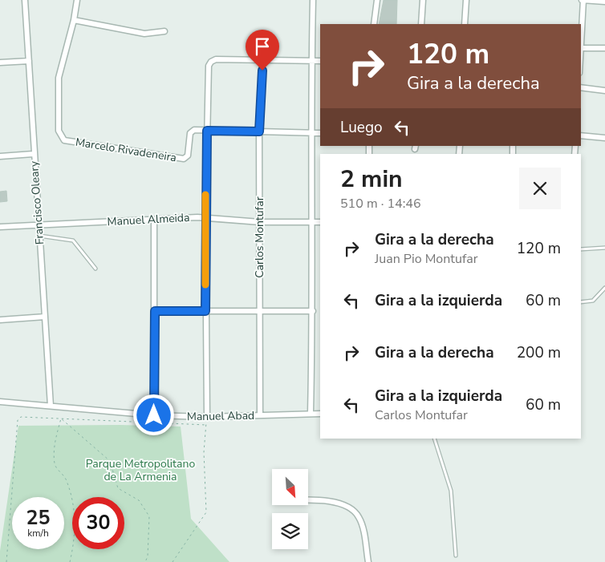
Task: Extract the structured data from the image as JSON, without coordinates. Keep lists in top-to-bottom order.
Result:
{
  "streets": {
    "street": [
      "Marcelo Rivadeneira",
      "Francisco Oleary",
      "Manuel Almeida",
      "Carlos Montufar",
      "Manuel Abad"
    ]
  },
  "crossings": [
    ["Marcelo Rivadeneira", "Carlos Montufar"],
    ["Francisco Oleary", "Manuel Almeida"],
    ["Francisco Oleary", "Manuel Abad"],
    ["Manuel Almeida", "Carlos Montufar"],
    ["Carlos Montufar", "Manuel Abad"]
  ],
  "parks": ["Parque Metropolitano de La Armenia"],
  "north": "bottom right",
  "page": {
    "turn": ["120 m", "Gira a la derecha"],
    "then": "Luego",
    "heading": ["2 min", "510 m · 14:46"],
    "list": [
      {
        "name": "Gira a la derecha",
        "note": "Juan Pio Montufar",
        "value": "120 m"
      },
      {
        "name": "Gira a la izquierda",
        "value": "60 m"
      },
      {
        "name": "Gira a la derecha",
        "value": "200 m"
      },
      {
        "name": "Gira a la izquierda",
        "note": "Carlos Montufar",
        "value": "60 m"
      }
    ],
    "speed": "25 km/h",
    "limit": "30"
  }
}
